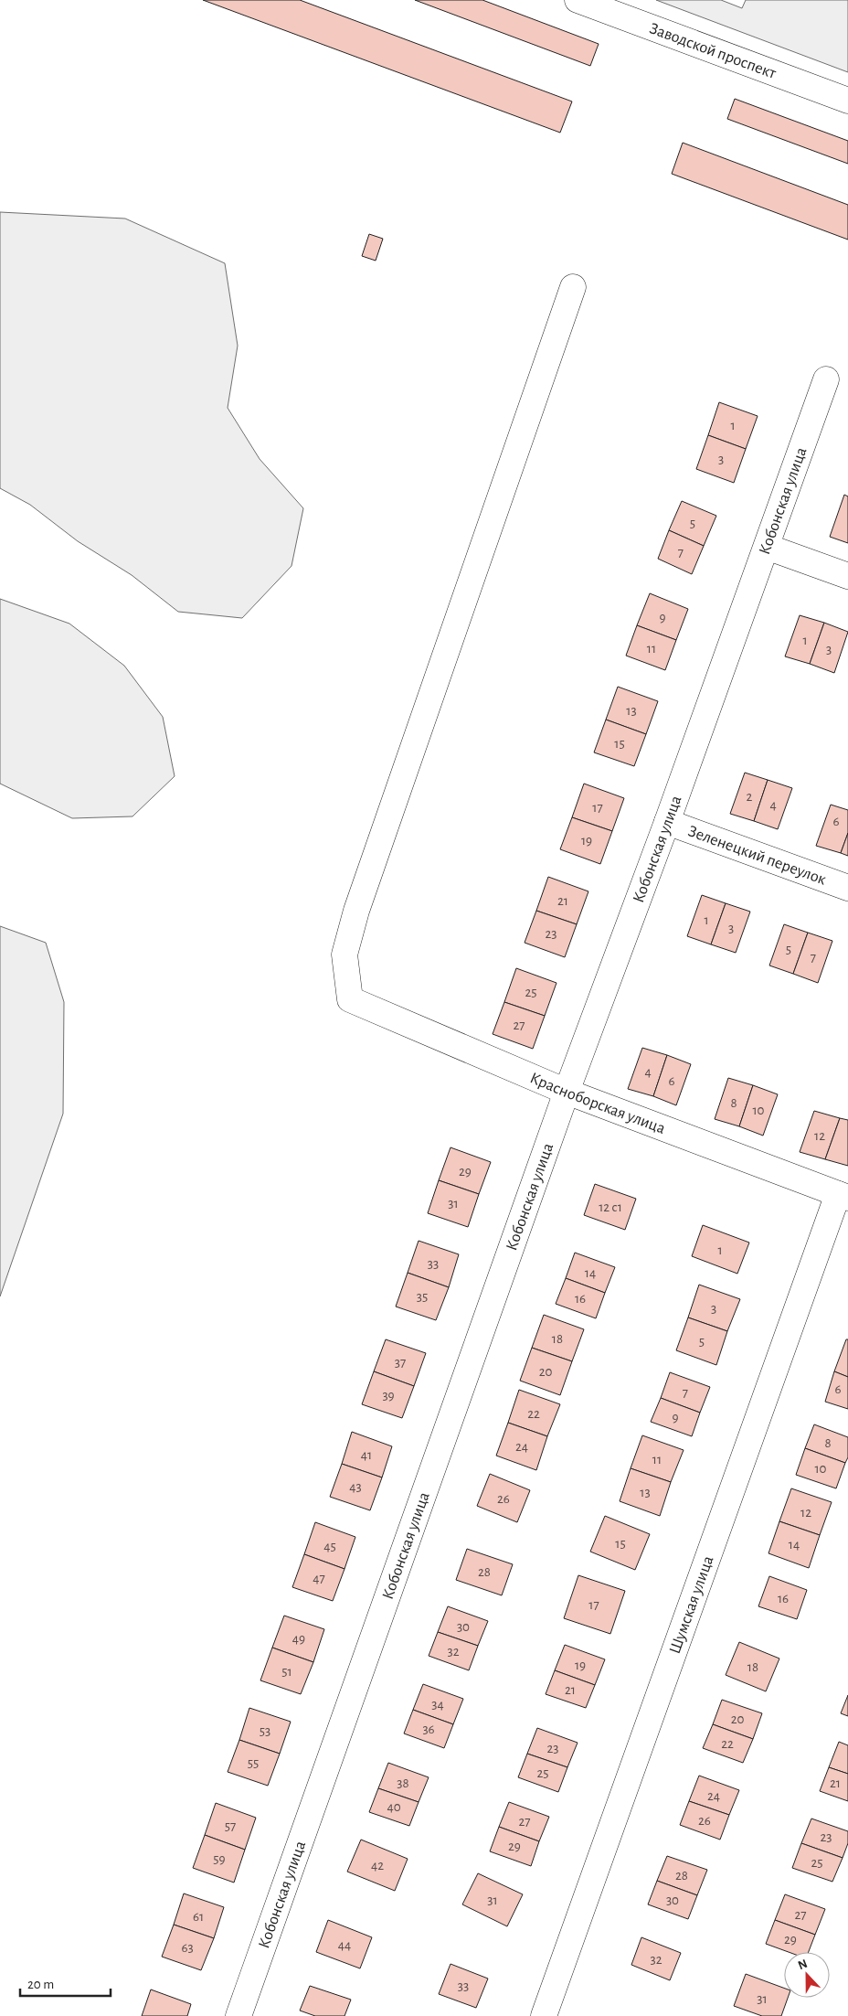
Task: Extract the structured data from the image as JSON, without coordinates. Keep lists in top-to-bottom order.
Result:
{
  "streets": {
    "street": [
      "Заводской проспект",
      "Кобонская улица",
      "Зеленецкий переулок",
      "Красноборская улица",
      "Шумская улица"
    ]
  },
  "crossings": [
    ["Кобонская улица", "Зеленецкий переулок"],
    ["Кобонская улица", "Красноборская улица"],
    ["Красноборская улица", "Шумская улица"]
  ],
  "house_numbers": [
    "1",
    "3",
    "5",
    "7",
    "9",
    "1",
    "11",
    "3",
    "13",
    "15",
    "2",
    "4",
    "17",
    "6",
    "19",
    "21",
    "1",
    "3",
    "23",
    "5",
    "7",
    "25",
    "27",
    "4",
    "6",
    "8",
    "10",
    "12",
    "29",
    "31",
    "12 с1",
    "1",
    "33",
    "14",
    "35",
    "16",
    "3",
    "18",
    "5",
    "37",
    "20",
    "6",
    "7",
    "39",
    "22",
    "9",
    "8",
    "24",
    "41",
    "11",
    "10",
    "43",
    "13",
    "26",
    "12",
    "15",
    "14",
    "45",
    "28",
    "47",
    "16",
    "17",
    "30",
    "49",
    "32",
    "19",
    "18",
    "51",
    "21",
    "34",
    "20",
    "36",
    "53",
    "22",
    "23",
    "55",
    "25",
    "38",
    "21",
    "24",
    "40",
    "26",
    "27",
    "57",
    "23",
    "29",
    "59",
    "25",
    "42",
    "28",
    "31",
    "30",
    "27",
    "61",
    "29",
    "44",
    "63",
    "32",
    "33",
    "31"
  ],
  "scale_bar": "20 m",
  "north": "top"
}
